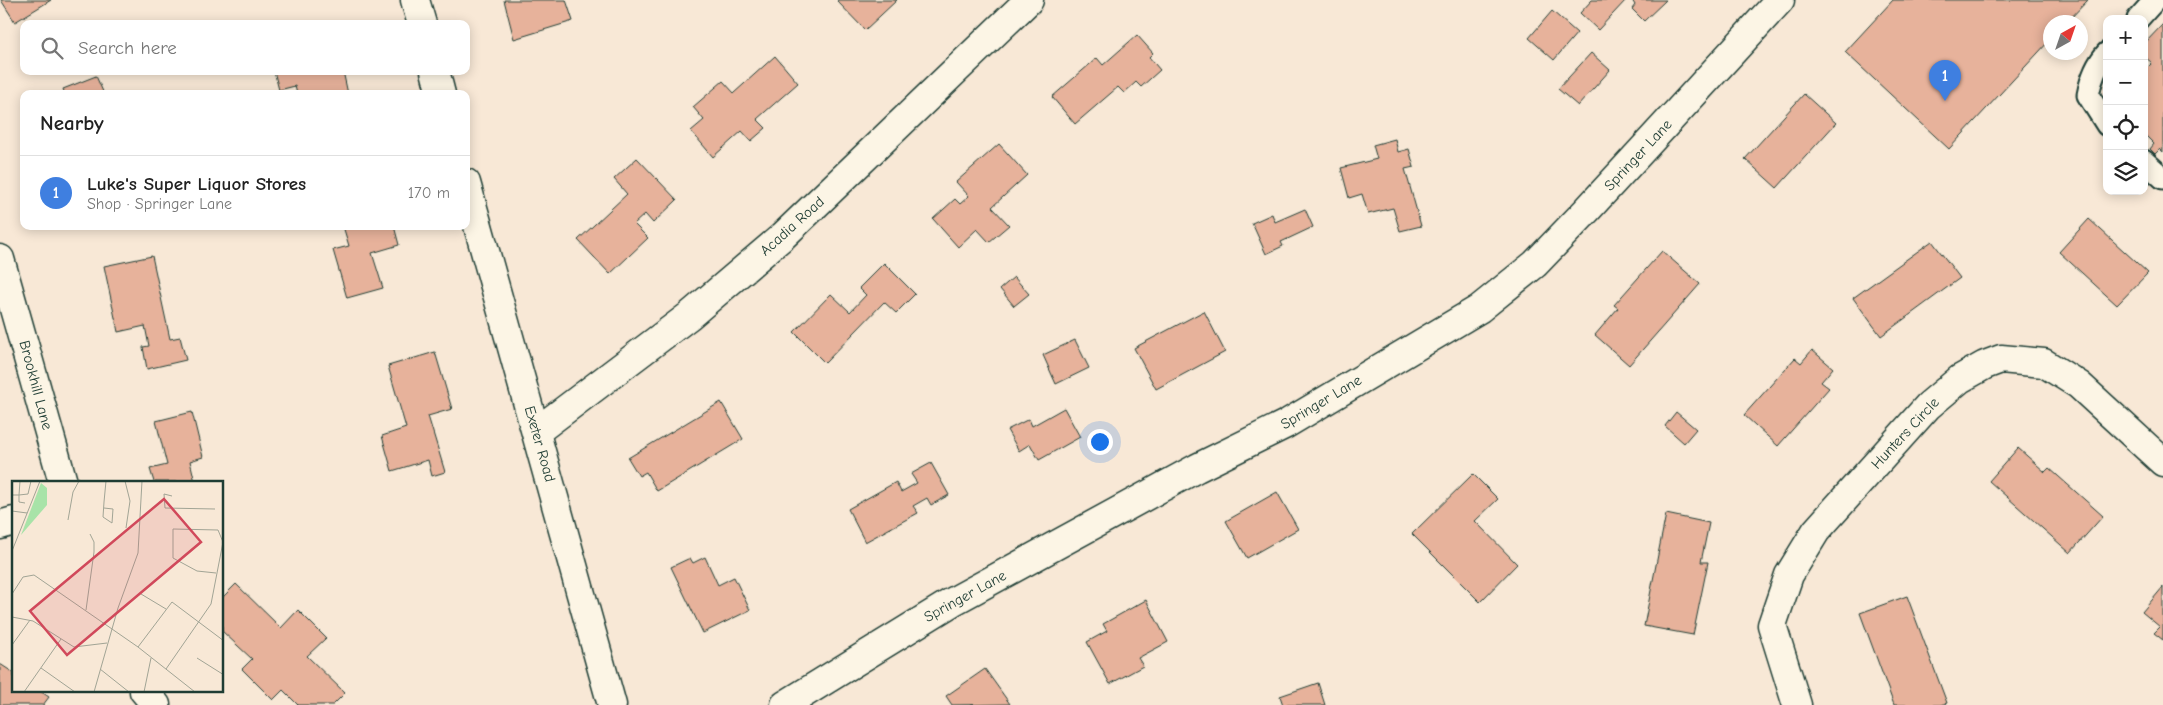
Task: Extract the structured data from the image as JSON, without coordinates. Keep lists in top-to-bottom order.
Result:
{
  "streets": {
    "street": [
      "Springer Lane",
      "Acadia Road",
      "Brookhill Lane",
      "Hunters Circle",
      "Exeter Road"
    ]
  },
  "crossings": [
    ["Acadia Road", "Exeter Road"]
  ],
  "north": "top right",
  "page": {
    "map_buttons": ["+", "−"],
    "search": "Search here",
    "pins": "1",
    "heading": "Nearby",
    "list": [
      {
        "mark": "1",
        "name": "Luke's Super Liquor Stores",
        "note": "Shop · Springer Lane",
        "value": "170 m"
      }
    ]
  }
}
